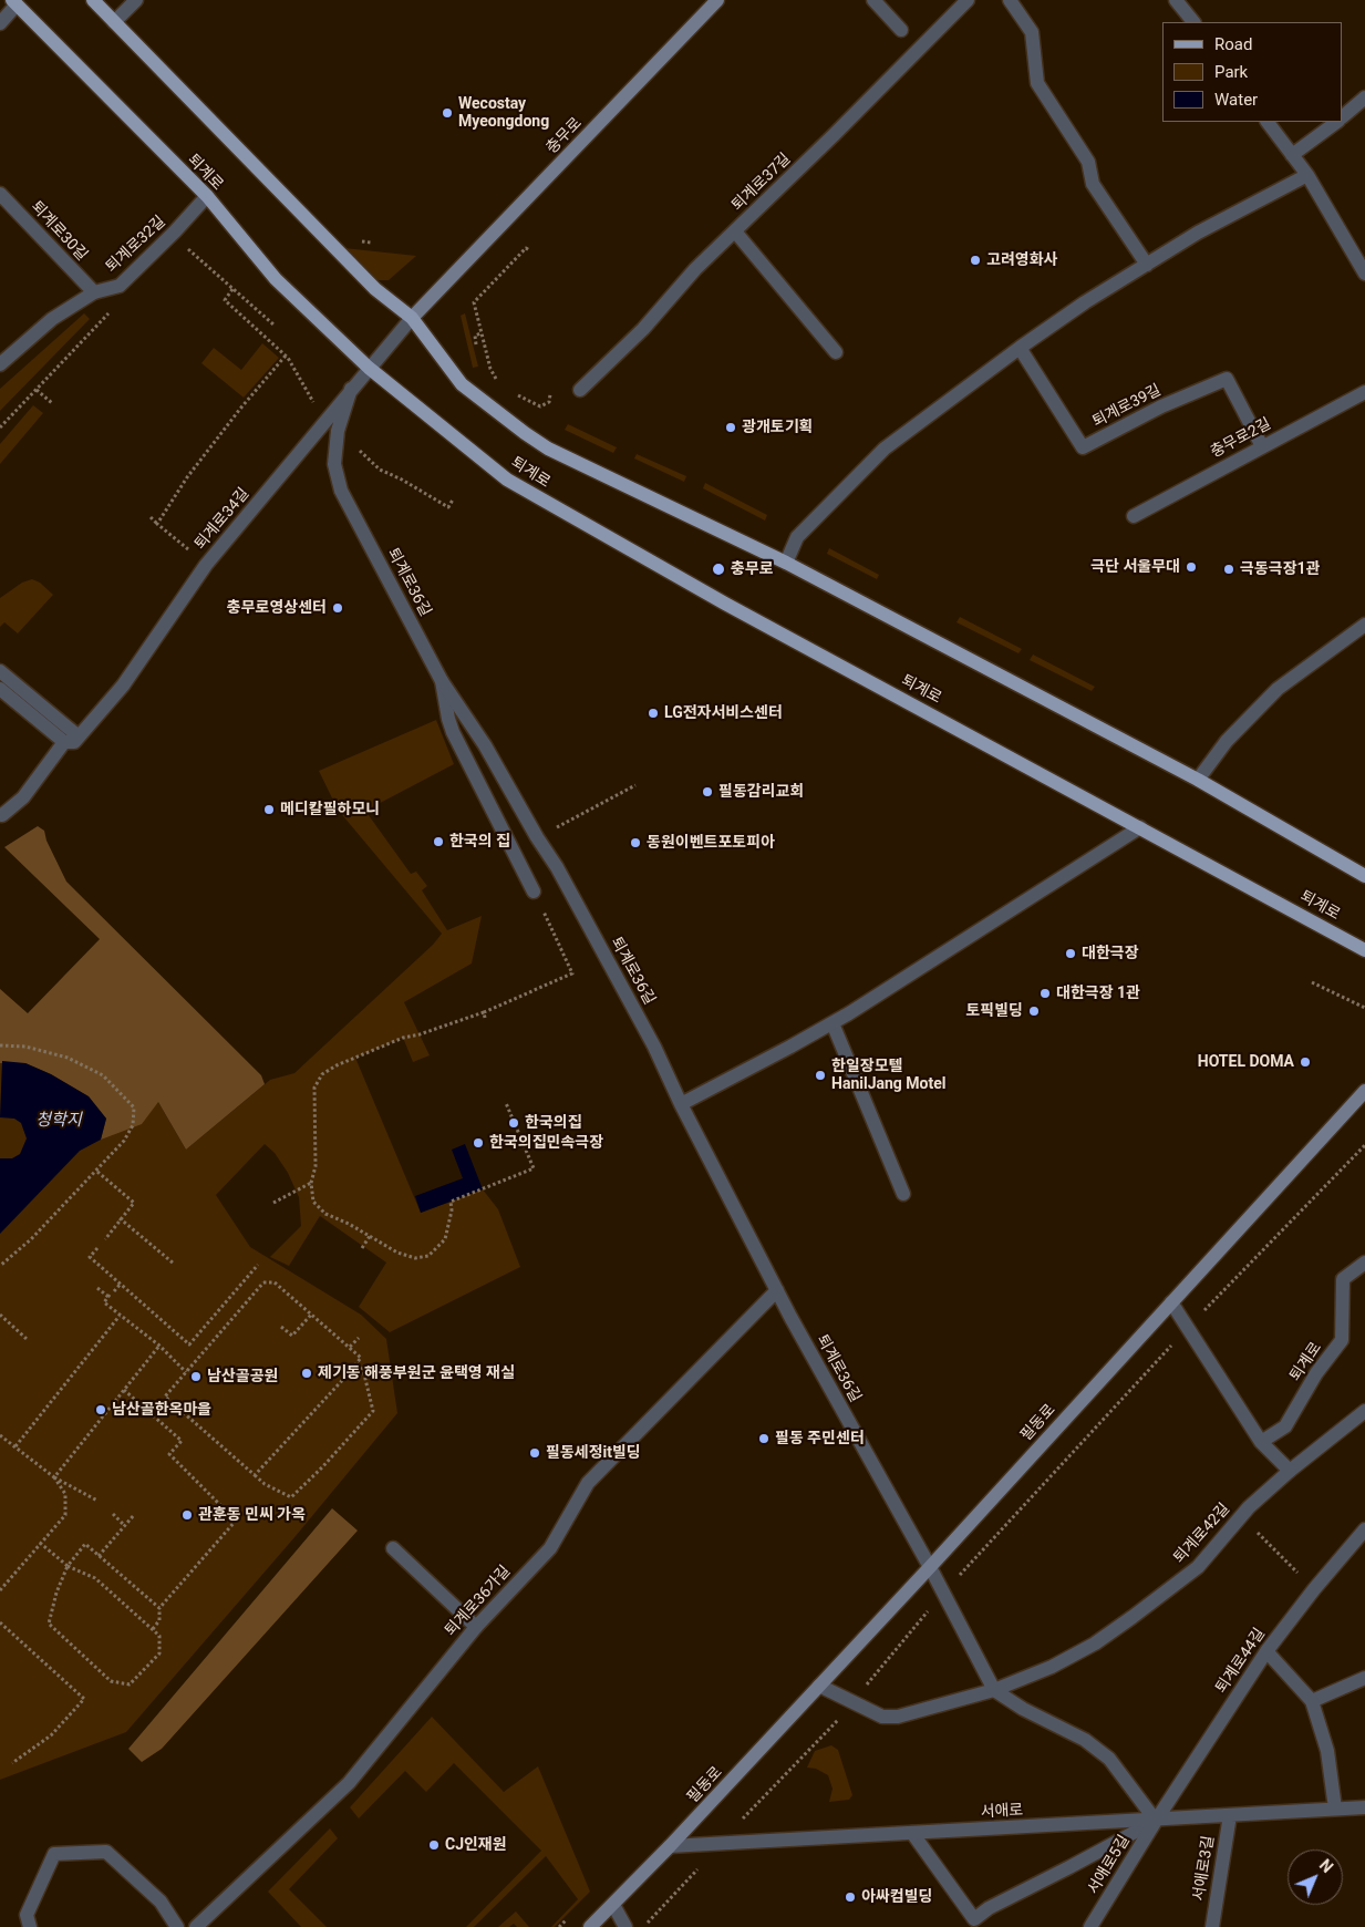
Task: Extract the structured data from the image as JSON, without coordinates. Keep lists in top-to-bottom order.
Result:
{
  "streets": {
    "main road": ["퇴계로"],
    "street": [
      "충무로",
      "퇴계로37길",
      "퇴계로30길",
      "퇴계로32길",
      "퇴계로39길",
      "충무로2길",
      "퇴계로34길",
      "퇴계로36길",
      "필동로",
      "퇴계로42길",
      "퇴계로36가길",
      "퇴계로44길",
      "서애로",
      "서애로5길",
      "서애로3길"
    ]
  },
  "crossings": [
    ["충무로", "퇴계로"],
    ["충무로", "퇴계로34길"],
    ["퇴계로", "퇴계로32길"],
    ["퇴계로", "퇴계로34길"],
    ["퇴계로30길", "퇴계로32길"],
    ["퇴계로39길", "충무로2길"],
    ["퇴계로34길", "퇴계로36길"],
    ["퇴계로36길", "필동로"],
    ["퇴계로36길", "퇴계로36가길"],
    ["필동로", "서애로"],
    ["퇴계로44길", "서애로"],
    ["퇴계로44길", "서애로5길"],
    ["서애로", "서애로5길"],
    ["서애로", "서애로3길"]
  ],
  "water": ["청학지"],
  "places": [
    "Wecostay Myeongdong",
    "고려영화사",
    "광개토기획",
    "극단 서울무대",
    "충무로",
    "극동극장1관",
    "충무로영상센터",
    "LG전자서비스센터",
    "필동감리교회",
    "메디칼필하모니",
    "한국의 집",
    "동원이벤트포토피아",
    "대한극장",
    "대한극장 1관",
    "토픽빌딩",
    "HOTEL DOMA",
    "한일장모텔 HanilJang Motel",
    "한국의집",
    "한국의집민속극장",
    "제기동 해풍부원군 윤택영 재실",
    "남산골공원",
    "남산골한옥마을",
    "필동 주민센터",
    "필동세정it빌딩",
    "관훈동 민씨 가옥",
    "CJ인재원",
    "아싸컴빌딩"
  ],
  "legend": ["Road", "Park", "Water"],
  "north": "top right"
}
